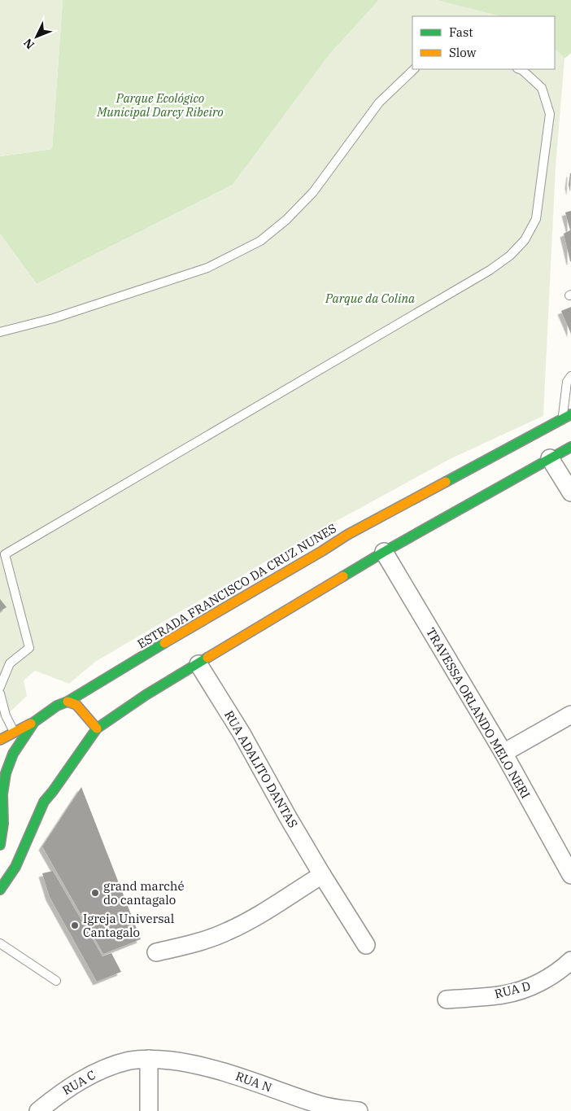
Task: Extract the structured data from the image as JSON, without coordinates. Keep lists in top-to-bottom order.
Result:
{
  "streets": {
    "main road": ["ESTRADA FRANCISCO DA CRUZ NUNES"],
    "street": [
      "TRAVESSA ORLANDO MELO NERI",
      "RUA ADALITO DANTAS",
      "RUA D",
      "RUA N",
      "RUA C"
    ]
  },
  "crossings": [
    ["RUA N", "RUA C"]
  ],
  "parks": ["Parque Ecológico Municipal Darcy Ribeiro", "Parque da Colina"],
  "places": ["grand marché do cantagalo", "Igreja Universal Cantagalo"],
  "legend": ["Fast", "Slow"],
  "north": "bottom left"
}
